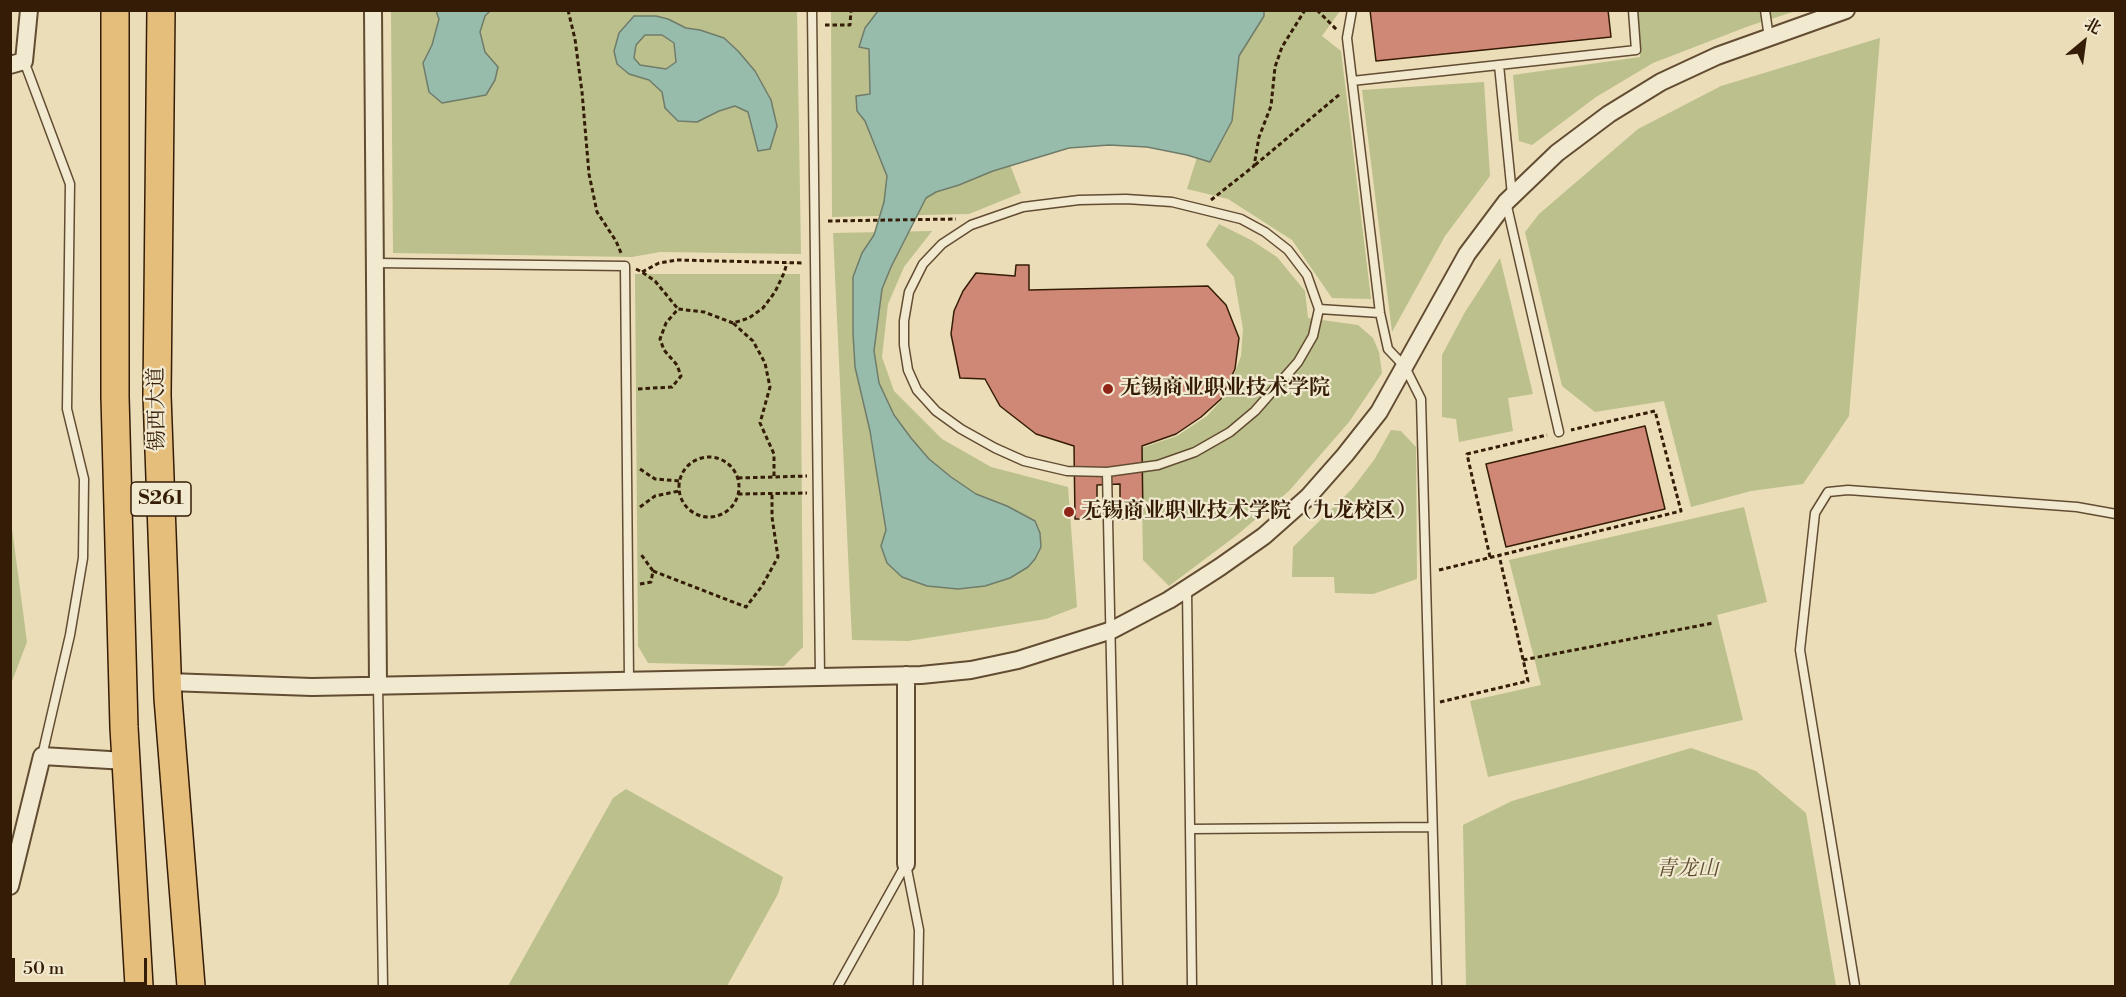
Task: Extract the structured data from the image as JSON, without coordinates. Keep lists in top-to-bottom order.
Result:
{
  "streets": {
    "main road": ["锡西大道", "S261"]
  },
  "parks": ["青龙山"],
  "places": ["无锡商业职业技术学院", "无锡商业职业技术学院（九龙校区）"],
  "scale_bar": "50 m",
  "north": "top right"
}
